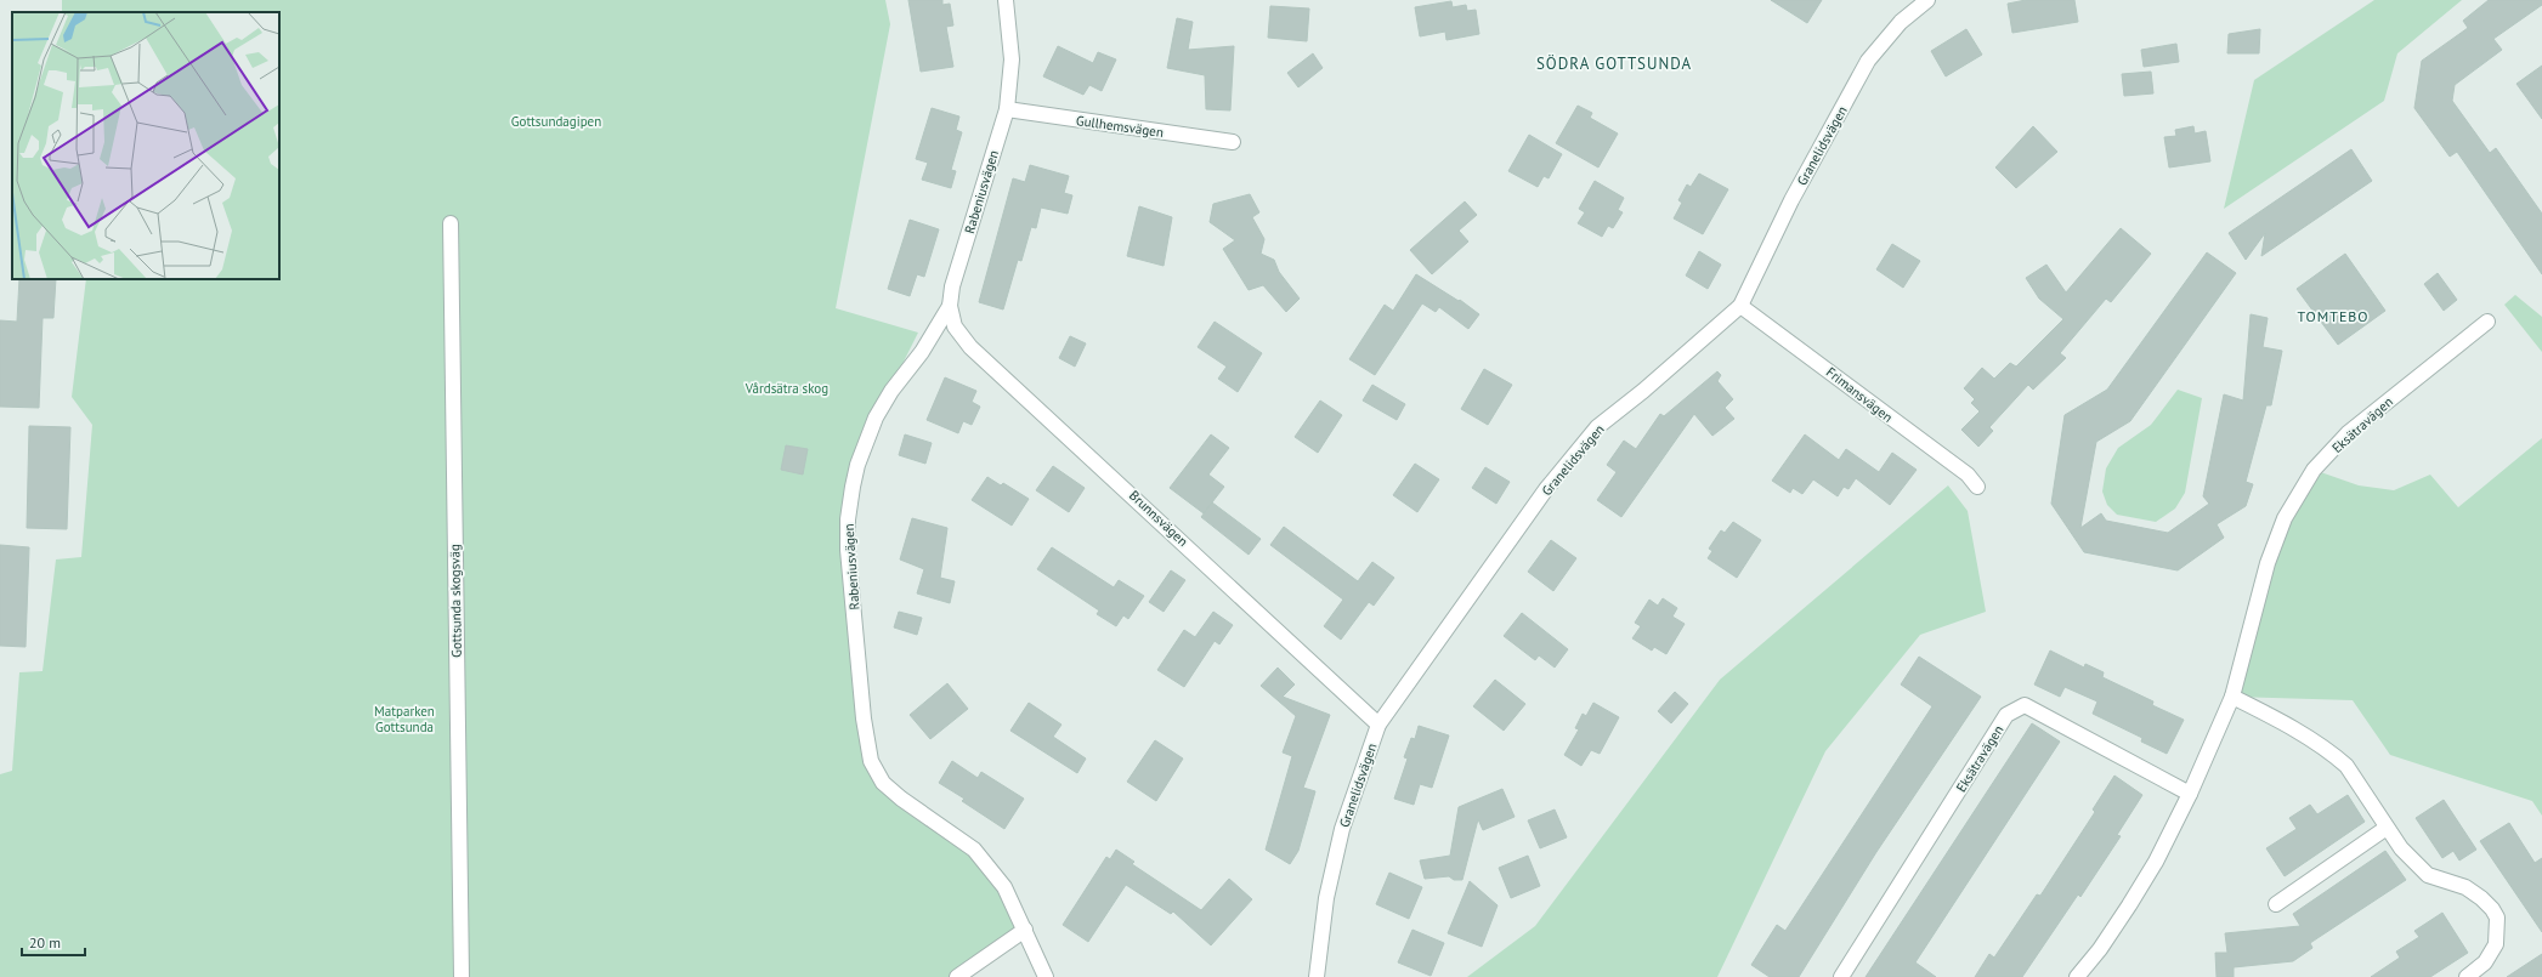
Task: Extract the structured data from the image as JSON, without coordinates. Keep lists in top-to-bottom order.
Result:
{
  "streets": {
    "street": [
      "Gullhemsvägen",
      "Granelidsvägen",
      "Rabeniusvägen",
      "Frimansvägen",
      "Eksätravägen",
      "Brunnsvägen",
      "Gottsunda skogsväg"
    ]
  },
  "crossings": [
    ["Gullhemsvägen", "Rabeniusvägen"],
    ["Granelidsvägen", "Frimansvägen"],
    ["Granelidsvägen", "Brunnsvägen"],
    ["Rabeniusvägen", "Brunnsvägen"]
  ],
  "districts": ["SÖDRA GOTTSUNDA", "TOMTEBO"],
  "parks": ["Gottsundagipen", "Vårdsätra skog", "Matparken Gottsunda"],
  "scale_bar": "20 m"
}
